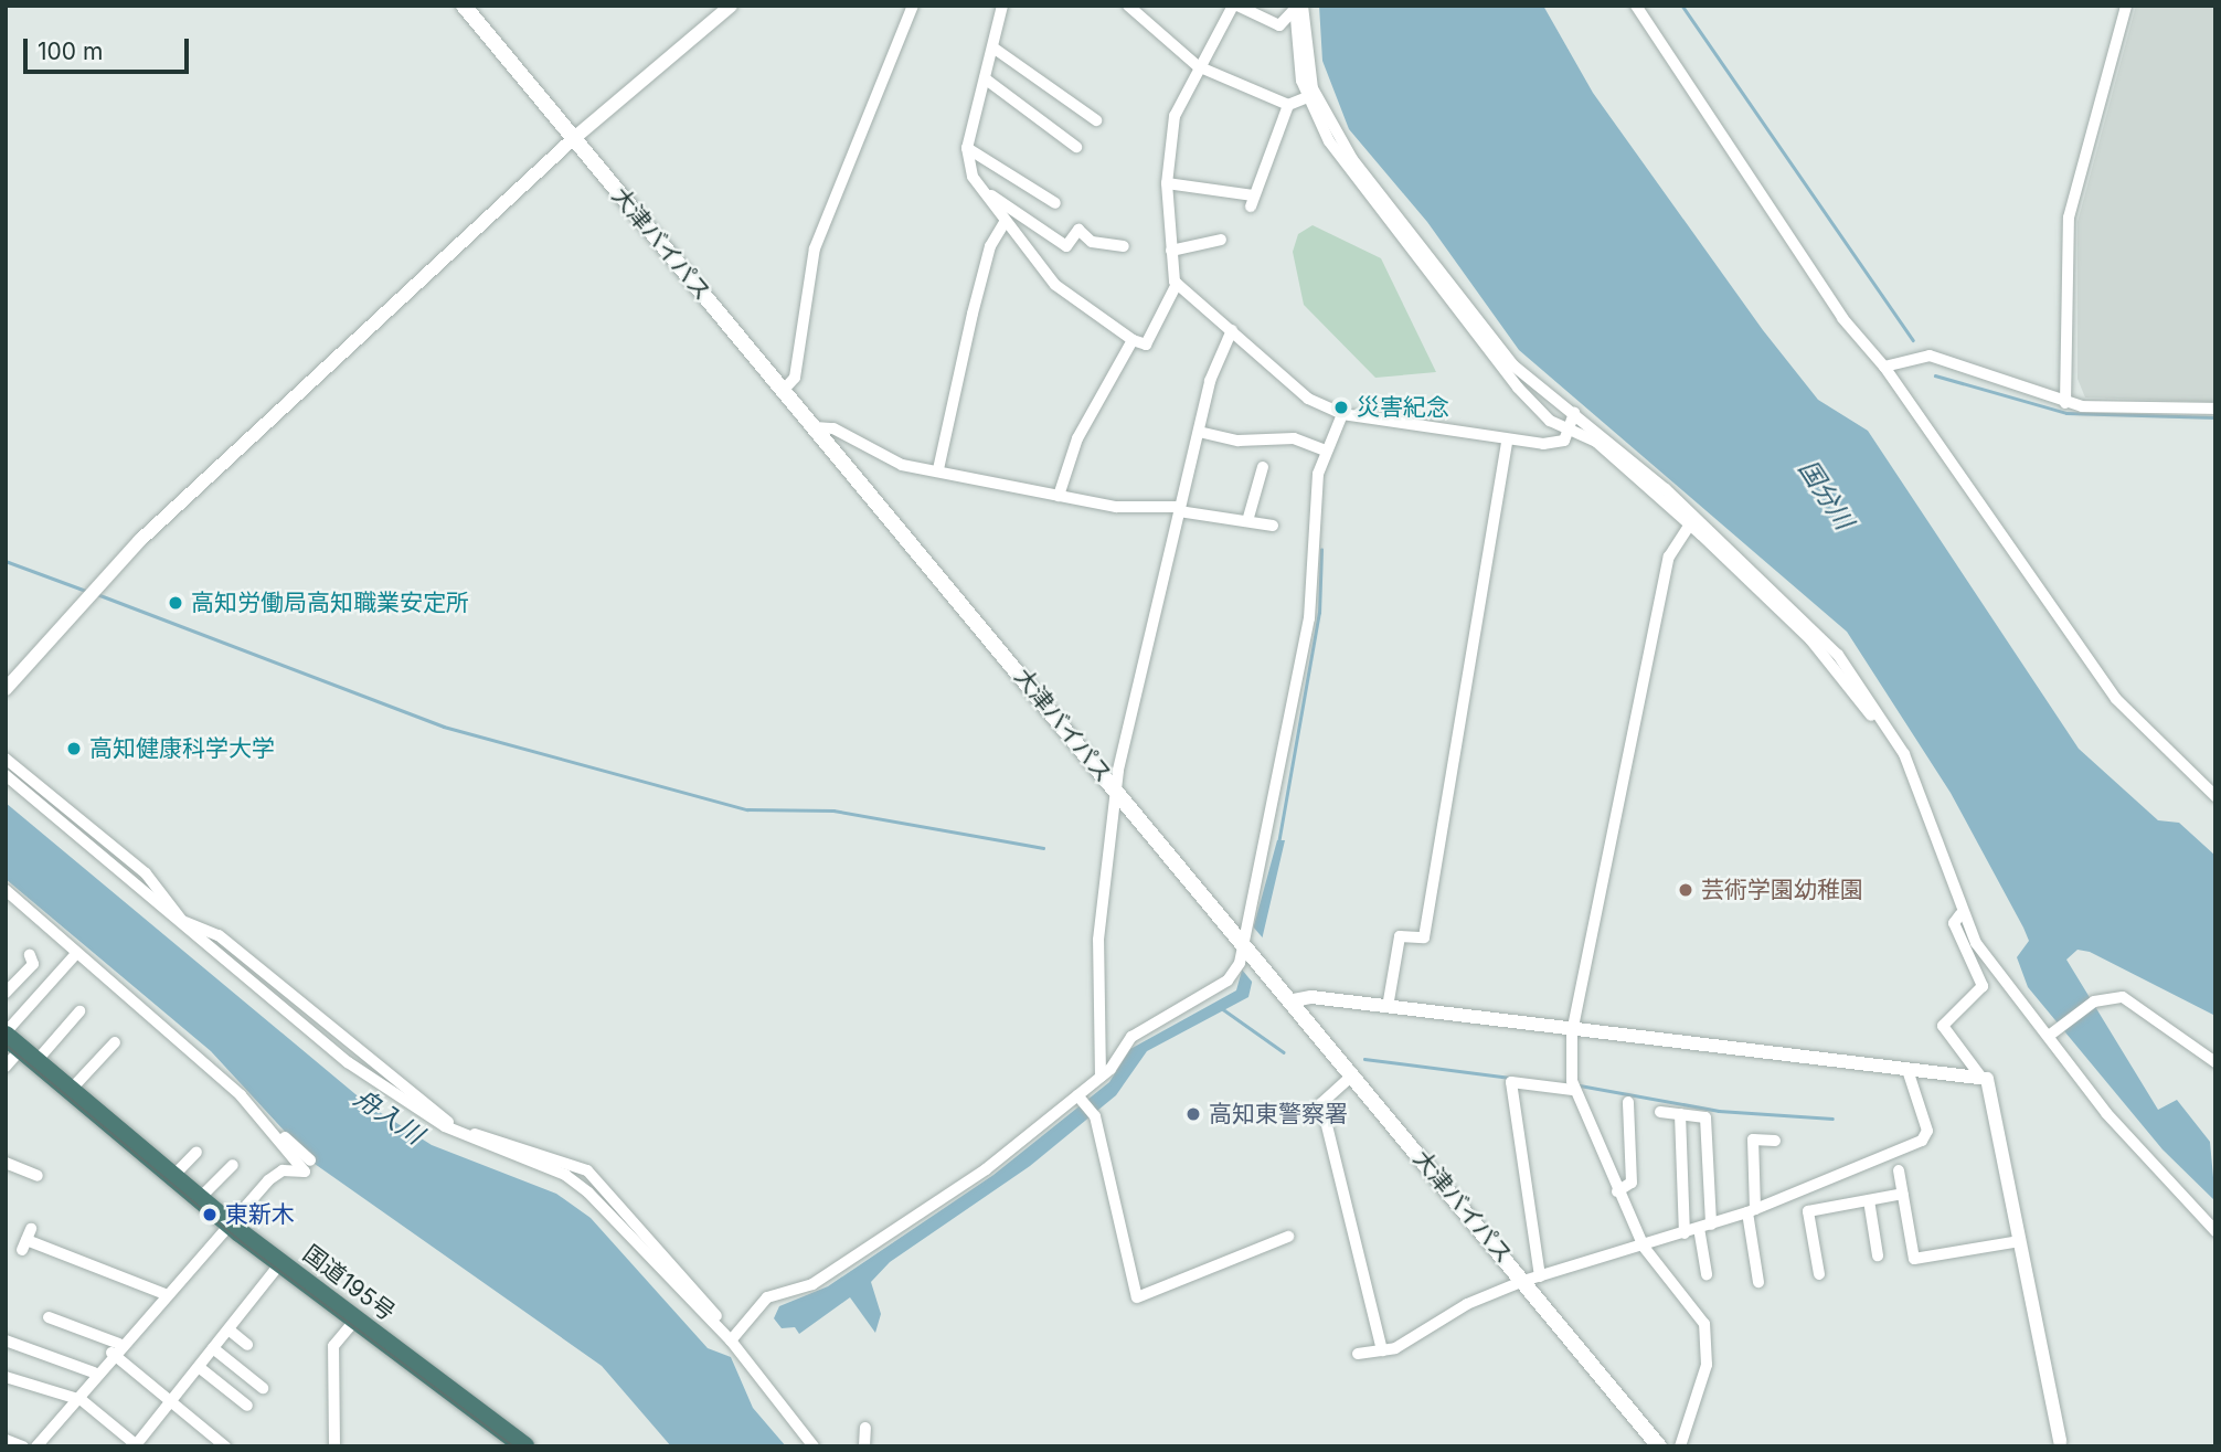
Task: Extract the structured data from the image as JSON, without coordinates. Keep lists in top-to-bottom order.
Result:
{
  "streets": {
    "highway": ["国道195号"],
    "main road": ["大津バイパス"]
  },
  "water": ["国分川", "舟入川"],
  "places": [
    "災害紀念",
    "高知労働局高知職業安定所",
    "高知健康科学大学",
    "芸術学園幼稚園",
    "高知東警察署",
    "東新木"
  ],
  "scale_bar": "100 m"
}
